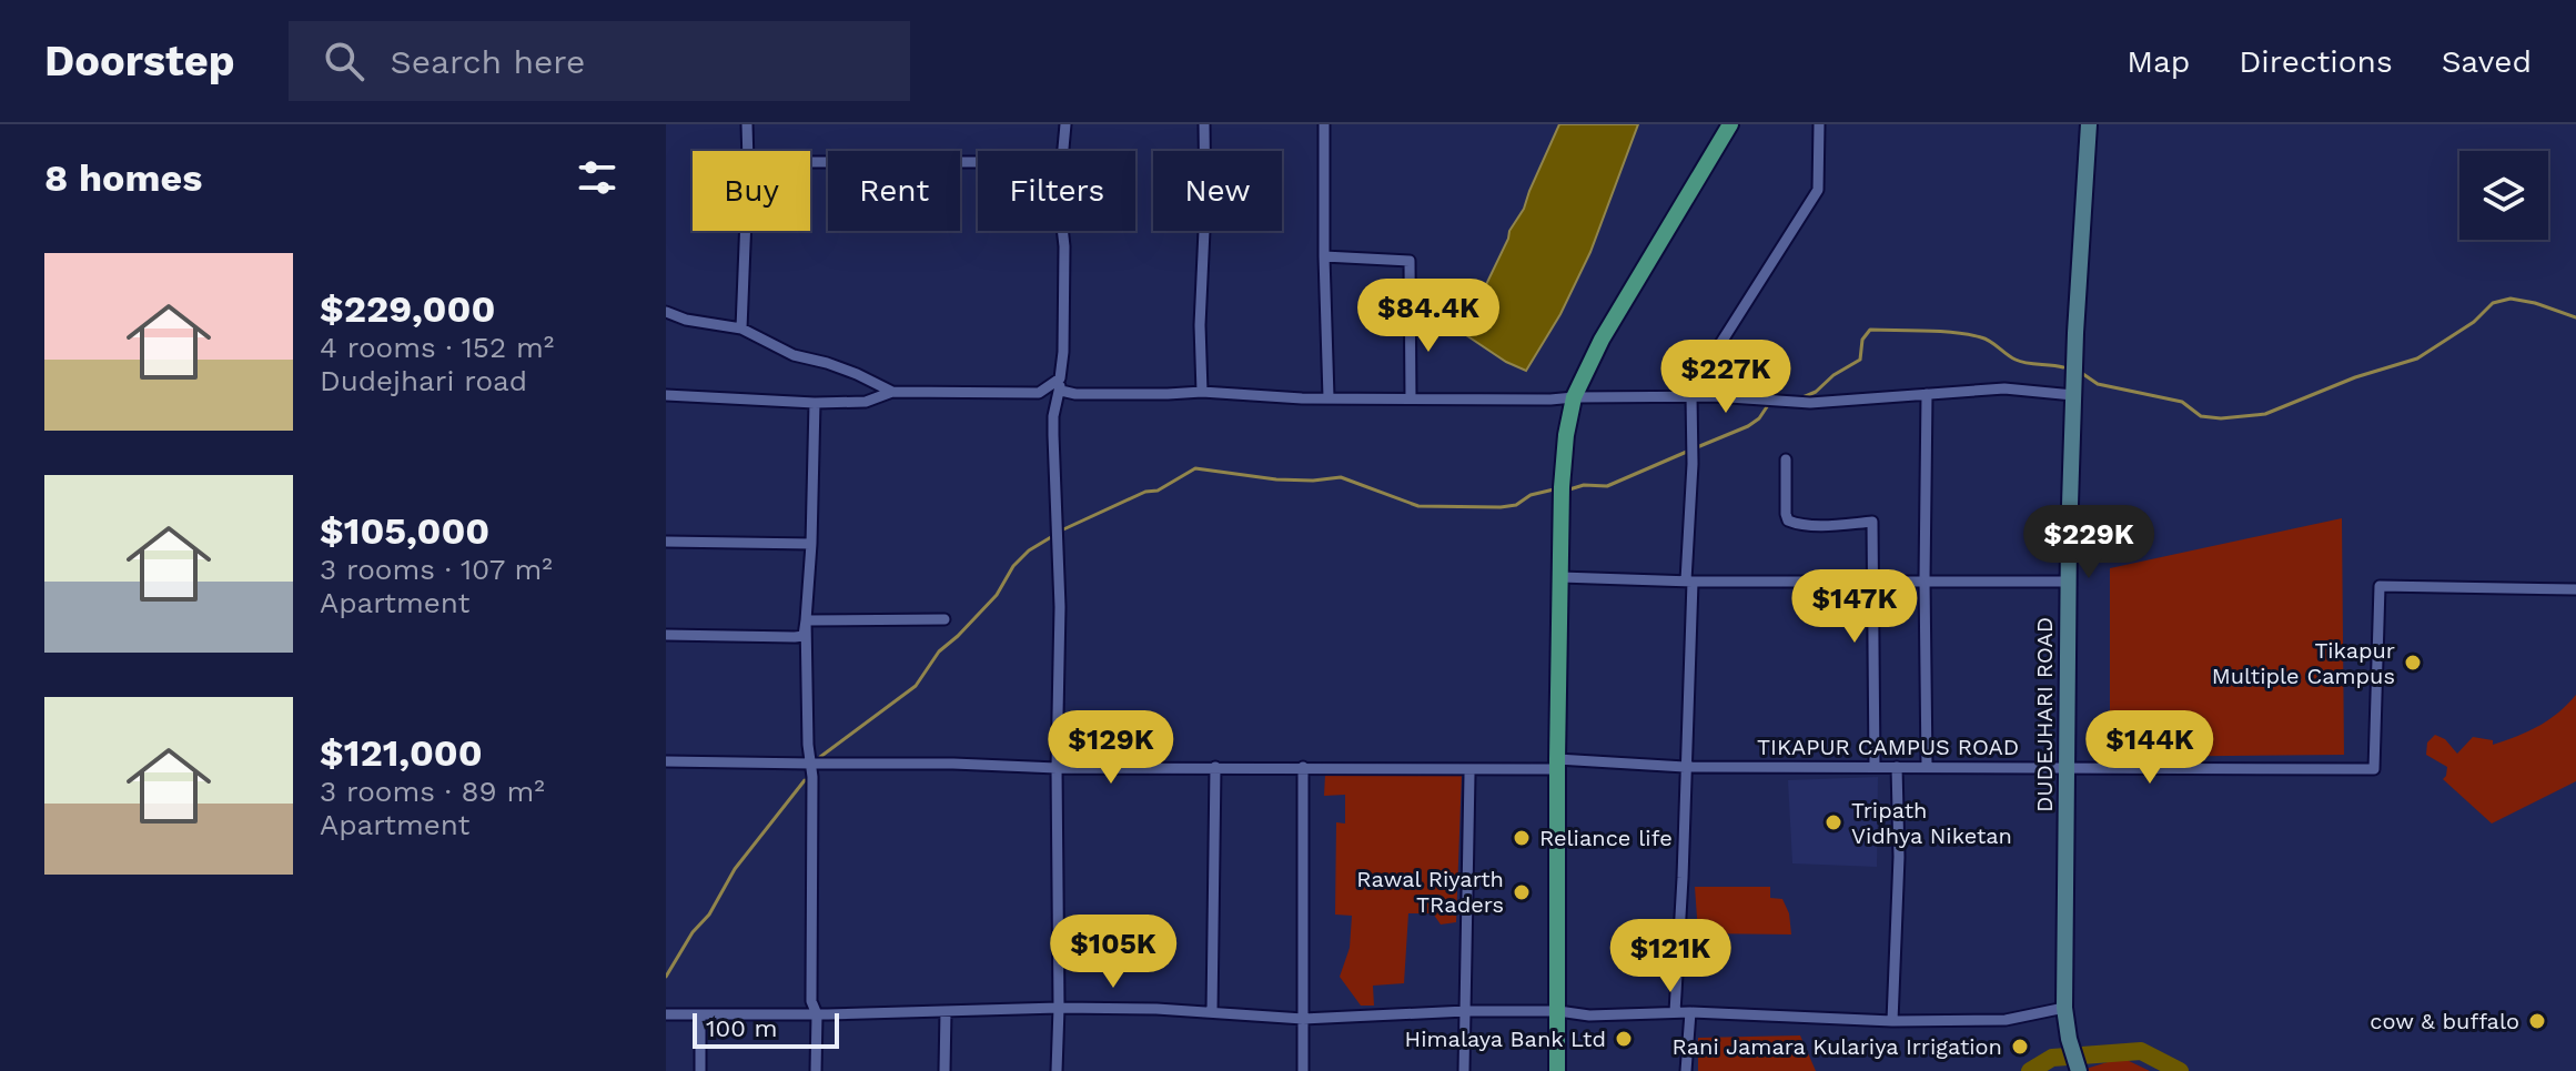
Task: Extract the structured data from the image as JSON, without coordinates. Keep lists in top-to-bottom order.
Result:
{
  "streets": {
    "street": ["DUDEJHARI ROAD", "TIKAPUR CAMPUS ROAD"]
  },
  "crossings": [
    ["DUDEJHARI ROAD", "TIKAPUR CAMPUS ROAD"]
  ],
  "places": [
    "Tikapur Multiple Campus",
    "Tripath Vidhya Niketan",
    "Reliance life",
    "Rawal Riyarth TRaders",
    "cow & buffalo",
    "Himalaya Bank Ltd",
    "Rani Jamara Kulariya Irrigation"
  ],
  "scale_bar": "100 m",
  "page": {
    "header": "Doorstep",
    "search": "Search here",
    "nav": ["Map", "Directions", "Saved"],
    "heading": "8 homes",
    "chip": [
      "Buy",
      "Rent",
      "Filters",
      "New"
    ],
    "list": [
      {
        "name": "$229,000",
        "note": "4 rooms · 152 m² · Dudejhari road"
      },
      {
        "name": "$105,000",
        "note": "3 rooms · 107 m² · Apartment"
      },
      {
        "name": "$121,000",
        "note": "3 rooms · 89 m² · Apartment"
      }
    ],
    "price": [
      "$84.4K",
      "$227K",
      "$229K",
      "$147K",
      "$129K",
      "$144K",
      "$105K",
      "$121K"
    ],
    "scale": "100 m"
  }
}
